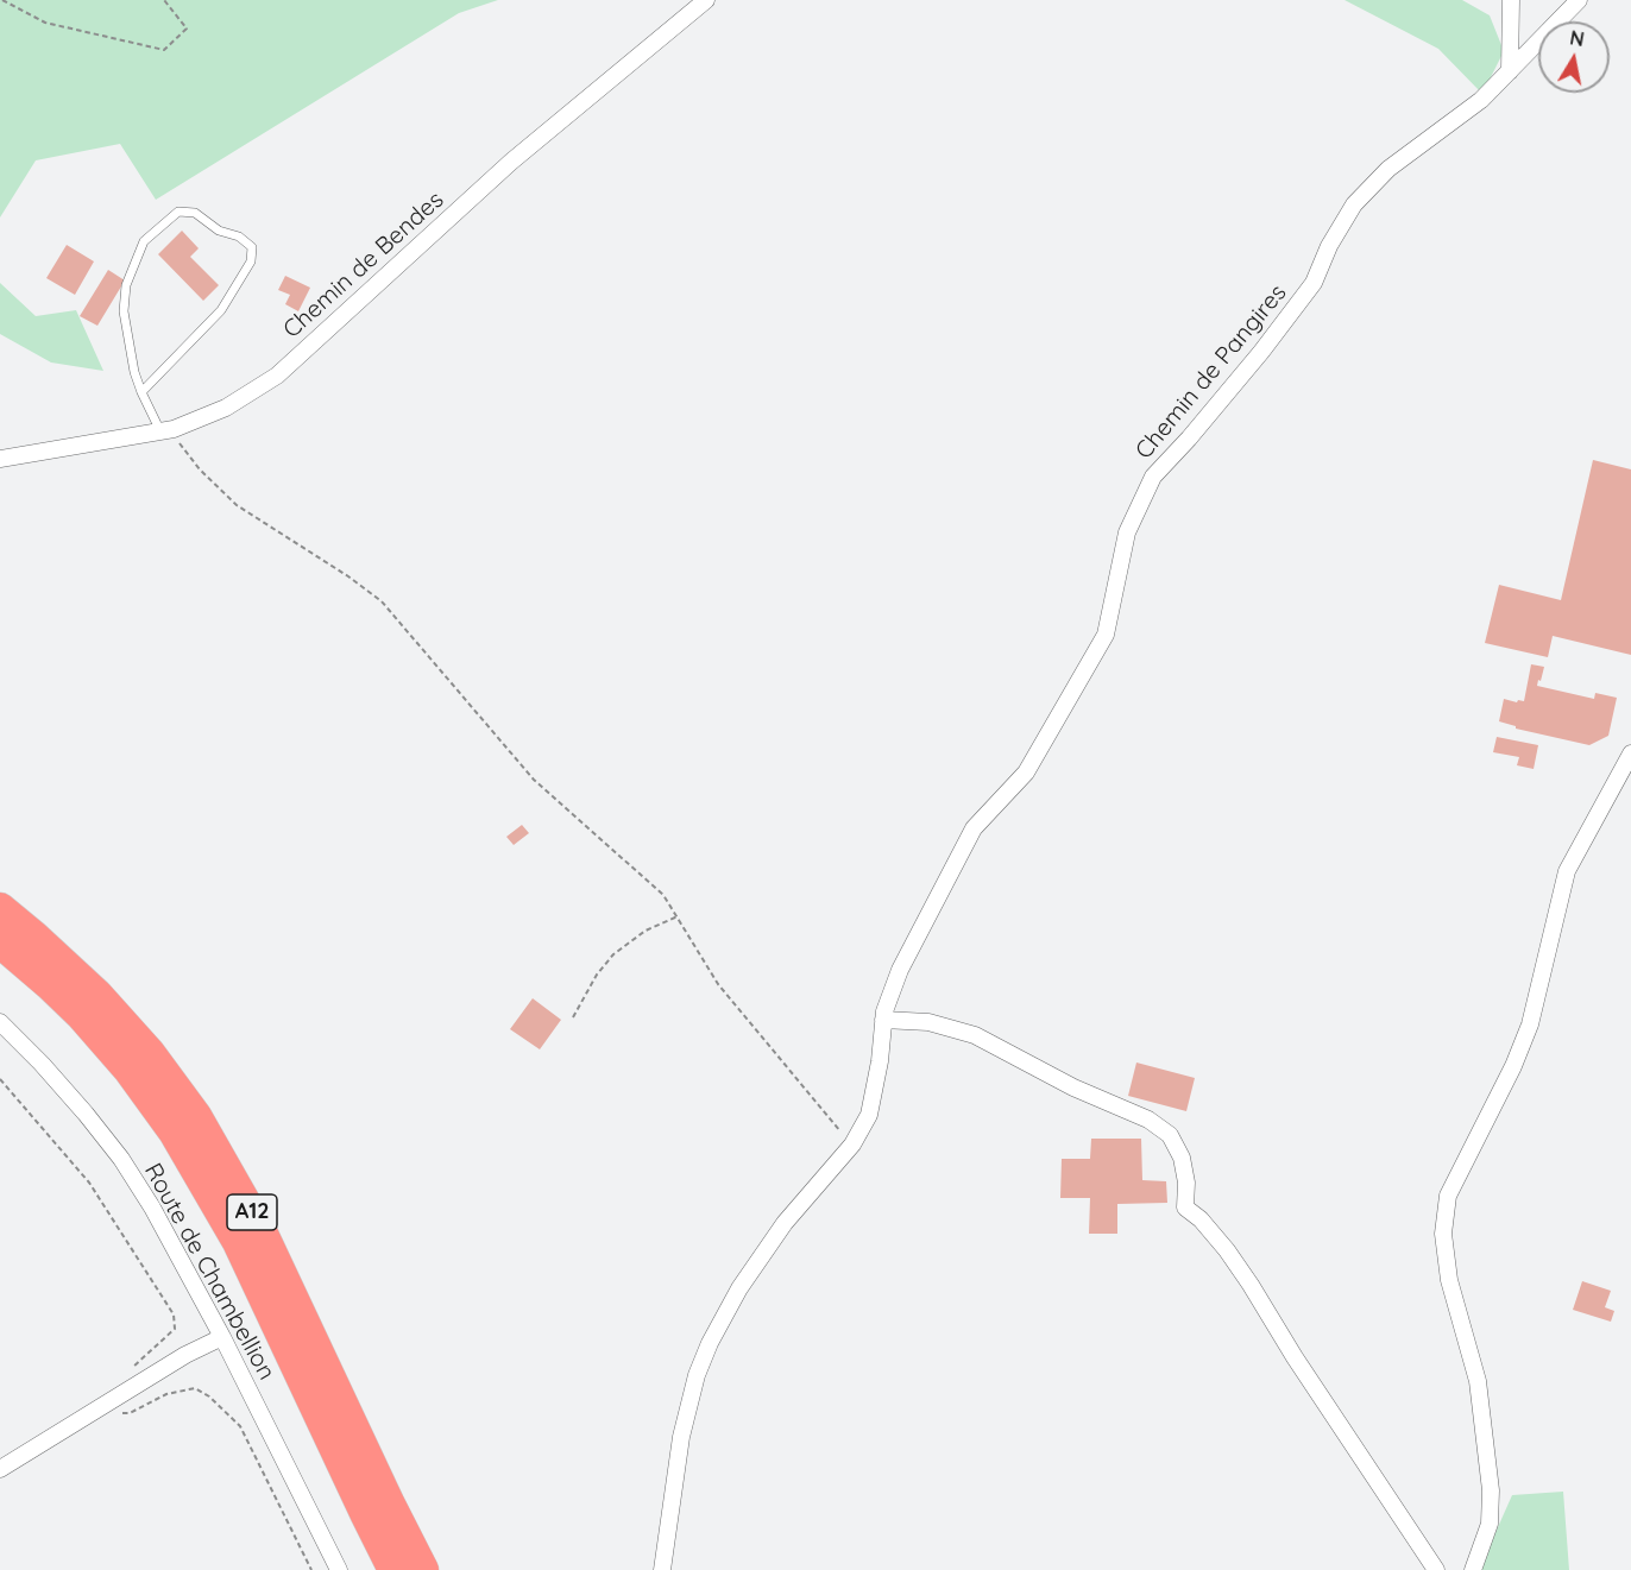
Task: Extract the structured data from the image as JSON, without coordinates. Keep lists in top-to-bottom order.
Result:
{
  "streets": {
    "highway": ["A12"],
    "street": ["Chemin de Bendes", "Chemin de Pangires", "Route de Chambellion"]
  },
  "north": "top"
}
